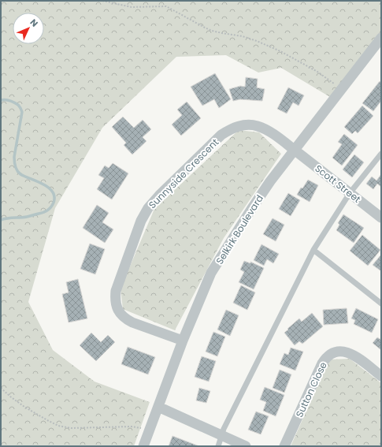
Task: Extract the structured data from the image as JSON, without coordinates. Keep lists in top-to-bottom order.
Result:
{
  "streets": {
    "street": [
      "Sunnyside Crescent",
      "Scott Street",
      "Selkirk Boulevard",
      "Sutton Close"
    ]
  },
  "crossings": [
    ["Sunnyside Crescent", "Scott Street"],
    ["Sunnyside Crescent", "Selkirk Boulevard"],
    ["Scott Street", "Selkirk Boulevard"]
  ],
  "north": "top right"
}
